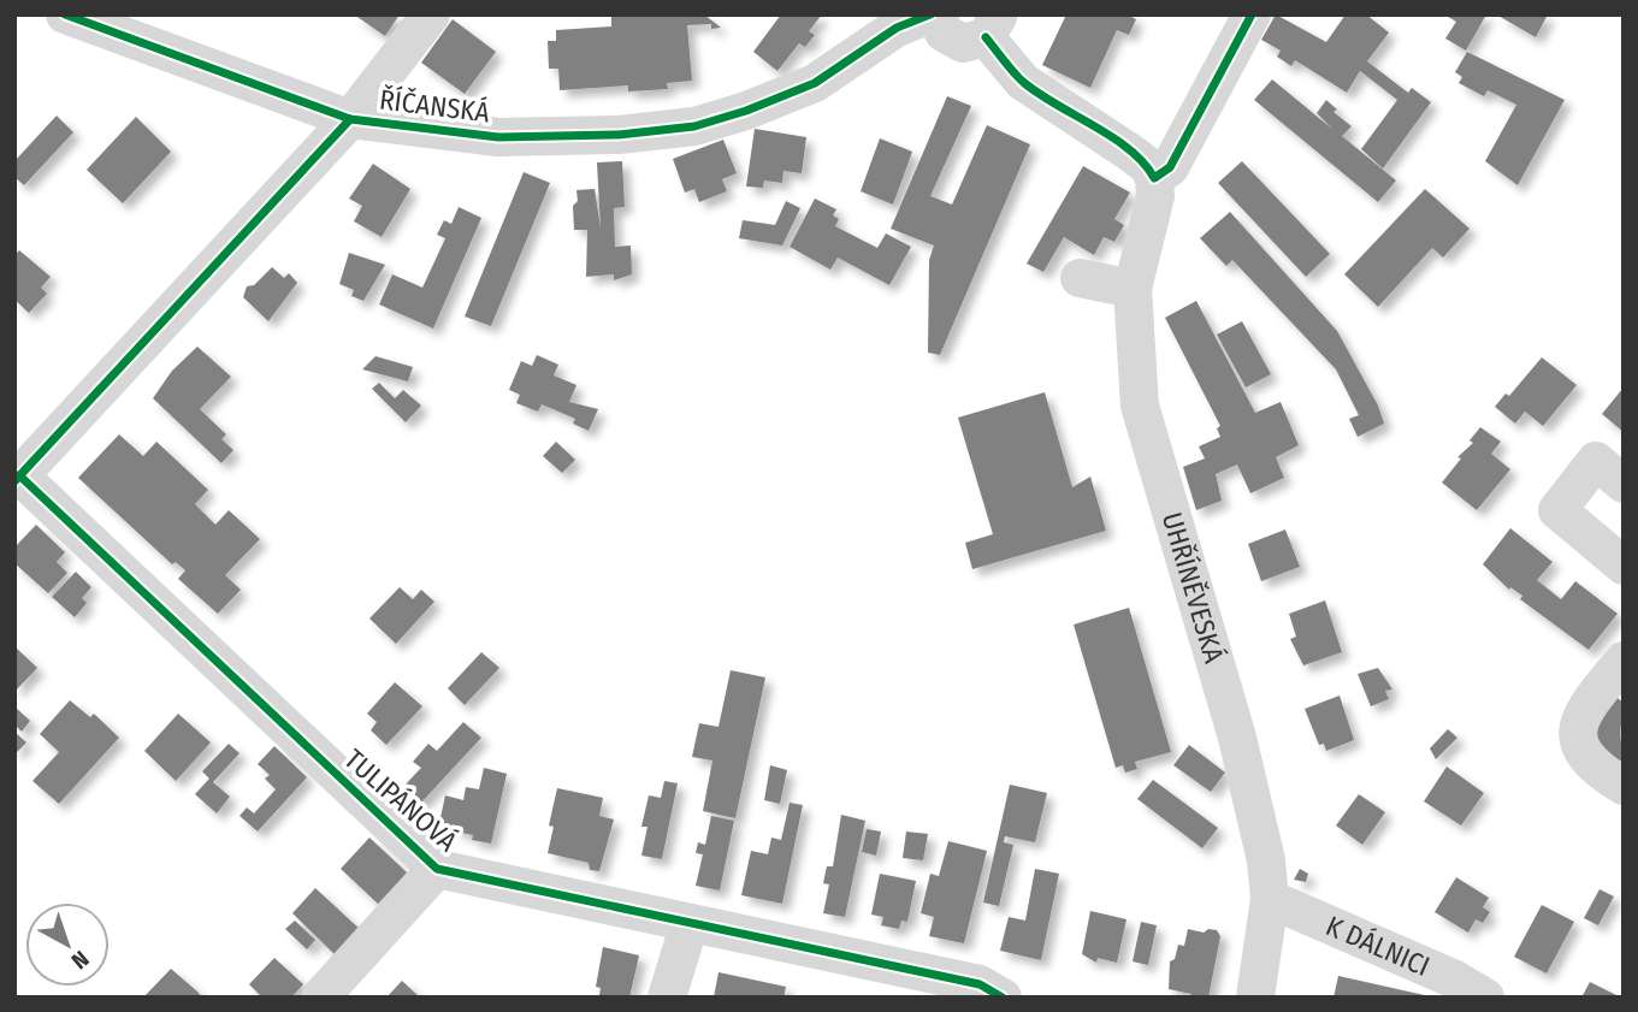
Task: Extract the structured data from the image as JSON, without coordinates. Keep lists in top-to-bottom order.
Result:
{
  "streets": {
    "street": [
      "ŘÍČANSKÁ",
      "UHŘÍNĚVESKÁ",
      "TULIPÁNOVÁ",
      "K DÁLNICI"
    ]
  },
  "crossings": [
    ["ŘÍČANSKÁ", "TULIPÁNOVÁ"],
    ["UHŘÍNĚVESKÁ", "K DÁLNICI"]
  ],
  "north": "bottom right"
}
